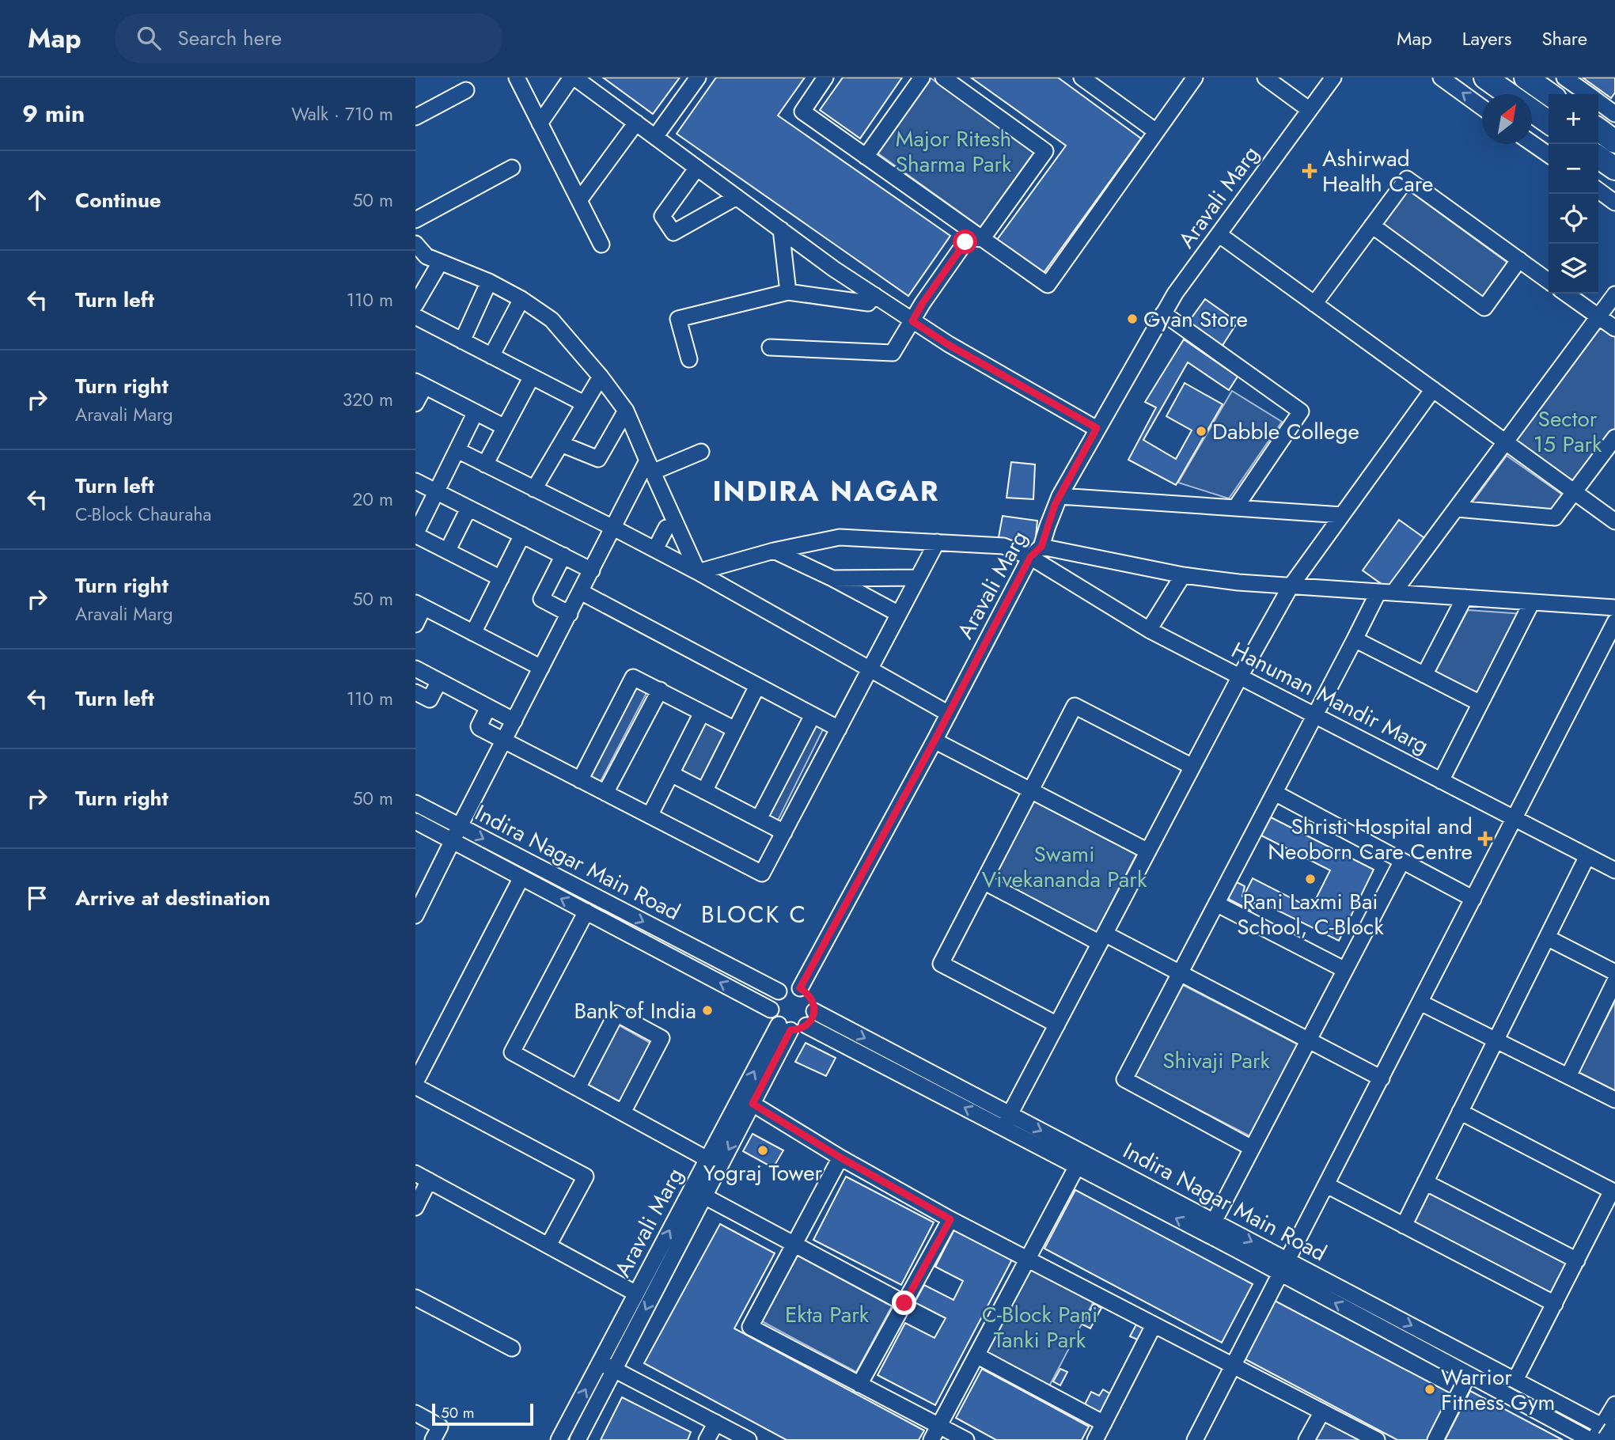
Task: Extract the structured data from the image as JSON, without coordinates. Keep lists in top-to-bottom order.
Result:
{
  "streets": {
    "street": ["Aravali Marg", "Hanuman Mandir Marg", "Indira Nagar Main Road"]
  },
  "crossings": [
    ["Aravali Marg", "Hanuman Mandir Marg"],
    ["Aravali Marg", "Indira Nagar Main Road"]
  ],
  "districts": ["INDIRA NAGAR", "BLOCK C"],
  "parks": [
    "Major Ritesh Sharma Park",
    "Sector 15 Park",
    "Swami Vivekananda Park",
    "Shivaji Park",
    "Ekta Park",
    "C-Block Pani Tanki Park"
  ],
  "places": {
    "health": ["Ashirwad Health Care", "Shristi Hospital and Neoborn Care Centre"],
    "other": [
      "Gyan Store",
      "Dabble College",
      "Rani Laxmi Bai School, C-Block",
      "Bank of India",
      "Yograj Tower",
      "Warrior Fitness Gym"
    ]
  },
  "scale_bar": "50 m",
  "north": "top right",
  "page": {
    "header": "Map",
    "search": "Search here",
    "nav": ["Map", "Layers", "Share"],
    "heading": ["9 min", "Walk · 710 m"],
    "map_buttons": ["+", "−"],
    "list": [
      ["Continue", "50 m"],
      ["Turn left", "110 m"],
      ["Turn right", "Aravali Marg", "320 m"],
      ["Turn left", "C-Block Chauraha", "20 m"],
      ["Turn right", "Aravali Marg", "50 m"],
      ["Turn left", "110 m"],
      ["Turn right", "50 m"],
      "Arrive at destination"
    ],
    "scale": "50 m"
  }
}
